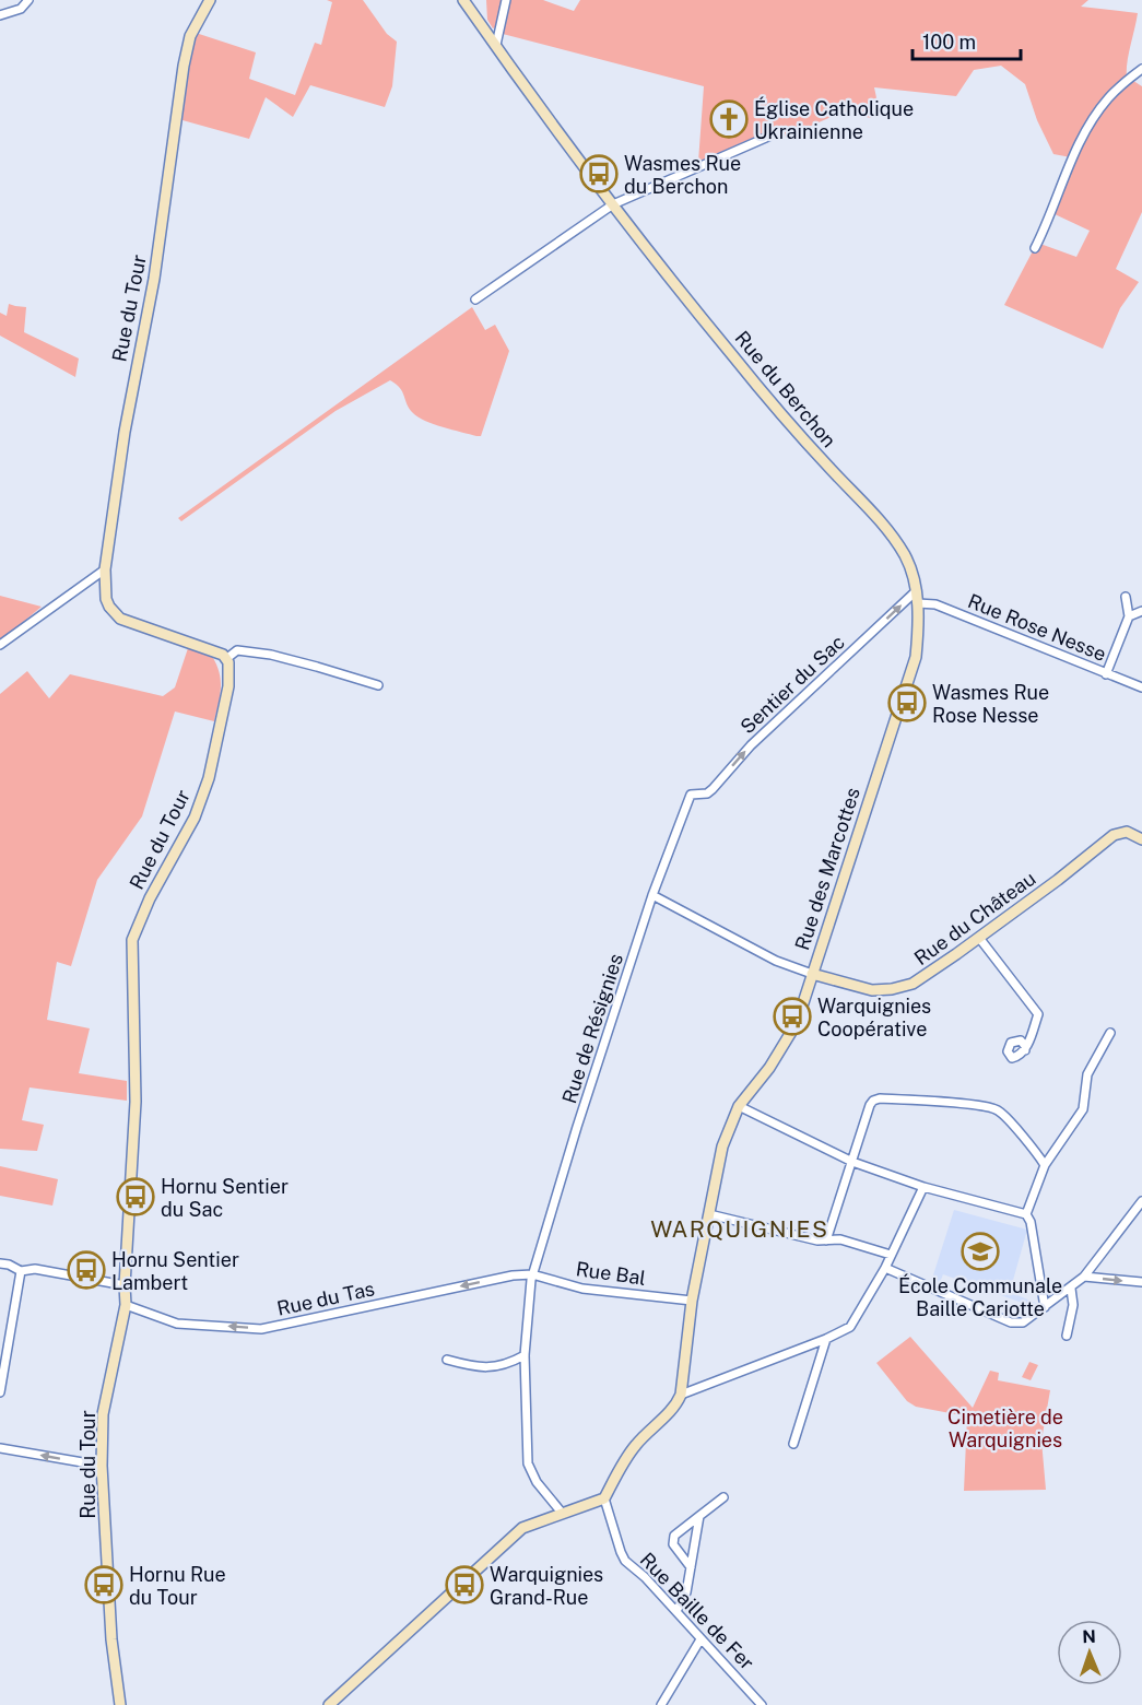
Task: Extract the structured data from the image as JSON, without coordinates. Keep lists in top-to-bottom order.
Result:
{
  "streets": {
    "street": [
      "Rue du Tour",
      "Rue du Berchon",
      "Rue Rose Nesse",
      "Sentier du Sac",
      "Rue des Marcottes",
      "Rue du Château",
      "Rue de Résignies",
      "Rue Bal",
      "Rue du Tas",
      "Rue Baille de Fer"
    ]
  },
  "crossings": [
    ["Rue du Tour", "Rue du Tas"],
    ["Rue du Berchon", "Rue Rose Nesse"],
    ["Rue du Berchon", "Sentier du Sac"],
    ["Rue du Berchon", "Rue des Marcottes"],
    ["Rue Rose Nesse", "Rue des Marcottes"],
    ["Sentier du Sac", "Rue de Résignies"],
    ["Rue des Marcottes", "Rue du Château"],
    ["Rue des Marcottes", "Rue de Résignies"],
    ["Rue de Résignies", "Rue Bal"],
    ["Rue de Résignies", "Rue du Tas"],
    ["Rue Bal", "Rue du Tas"]
  ],
  "one_way": ["Sentier du Sac", "Rue du Tas"],
  "districts": ["WARQUIGNIES"],
  "parks": ["Cimetière de Warquignies"],
  "places": {
    "church": ["Église Catholique Ukrainienne"],
    "bus stop": [
      "Wasmes Rue du Berchon",
      "Wasmes Rue Rose Nesse",
      "Warquignies Coopérative",
      "Hornu Sentier du Sac",
      "Hornu Sentier Lambert",
      "Hornu Rue du Tour",
      "Warquignies Grand-Rue"
    ],
    "school or university": ["École Communale Baille Cariotte"]
  },
  "scale_bar": "100 m",
  "north": "top"
}
